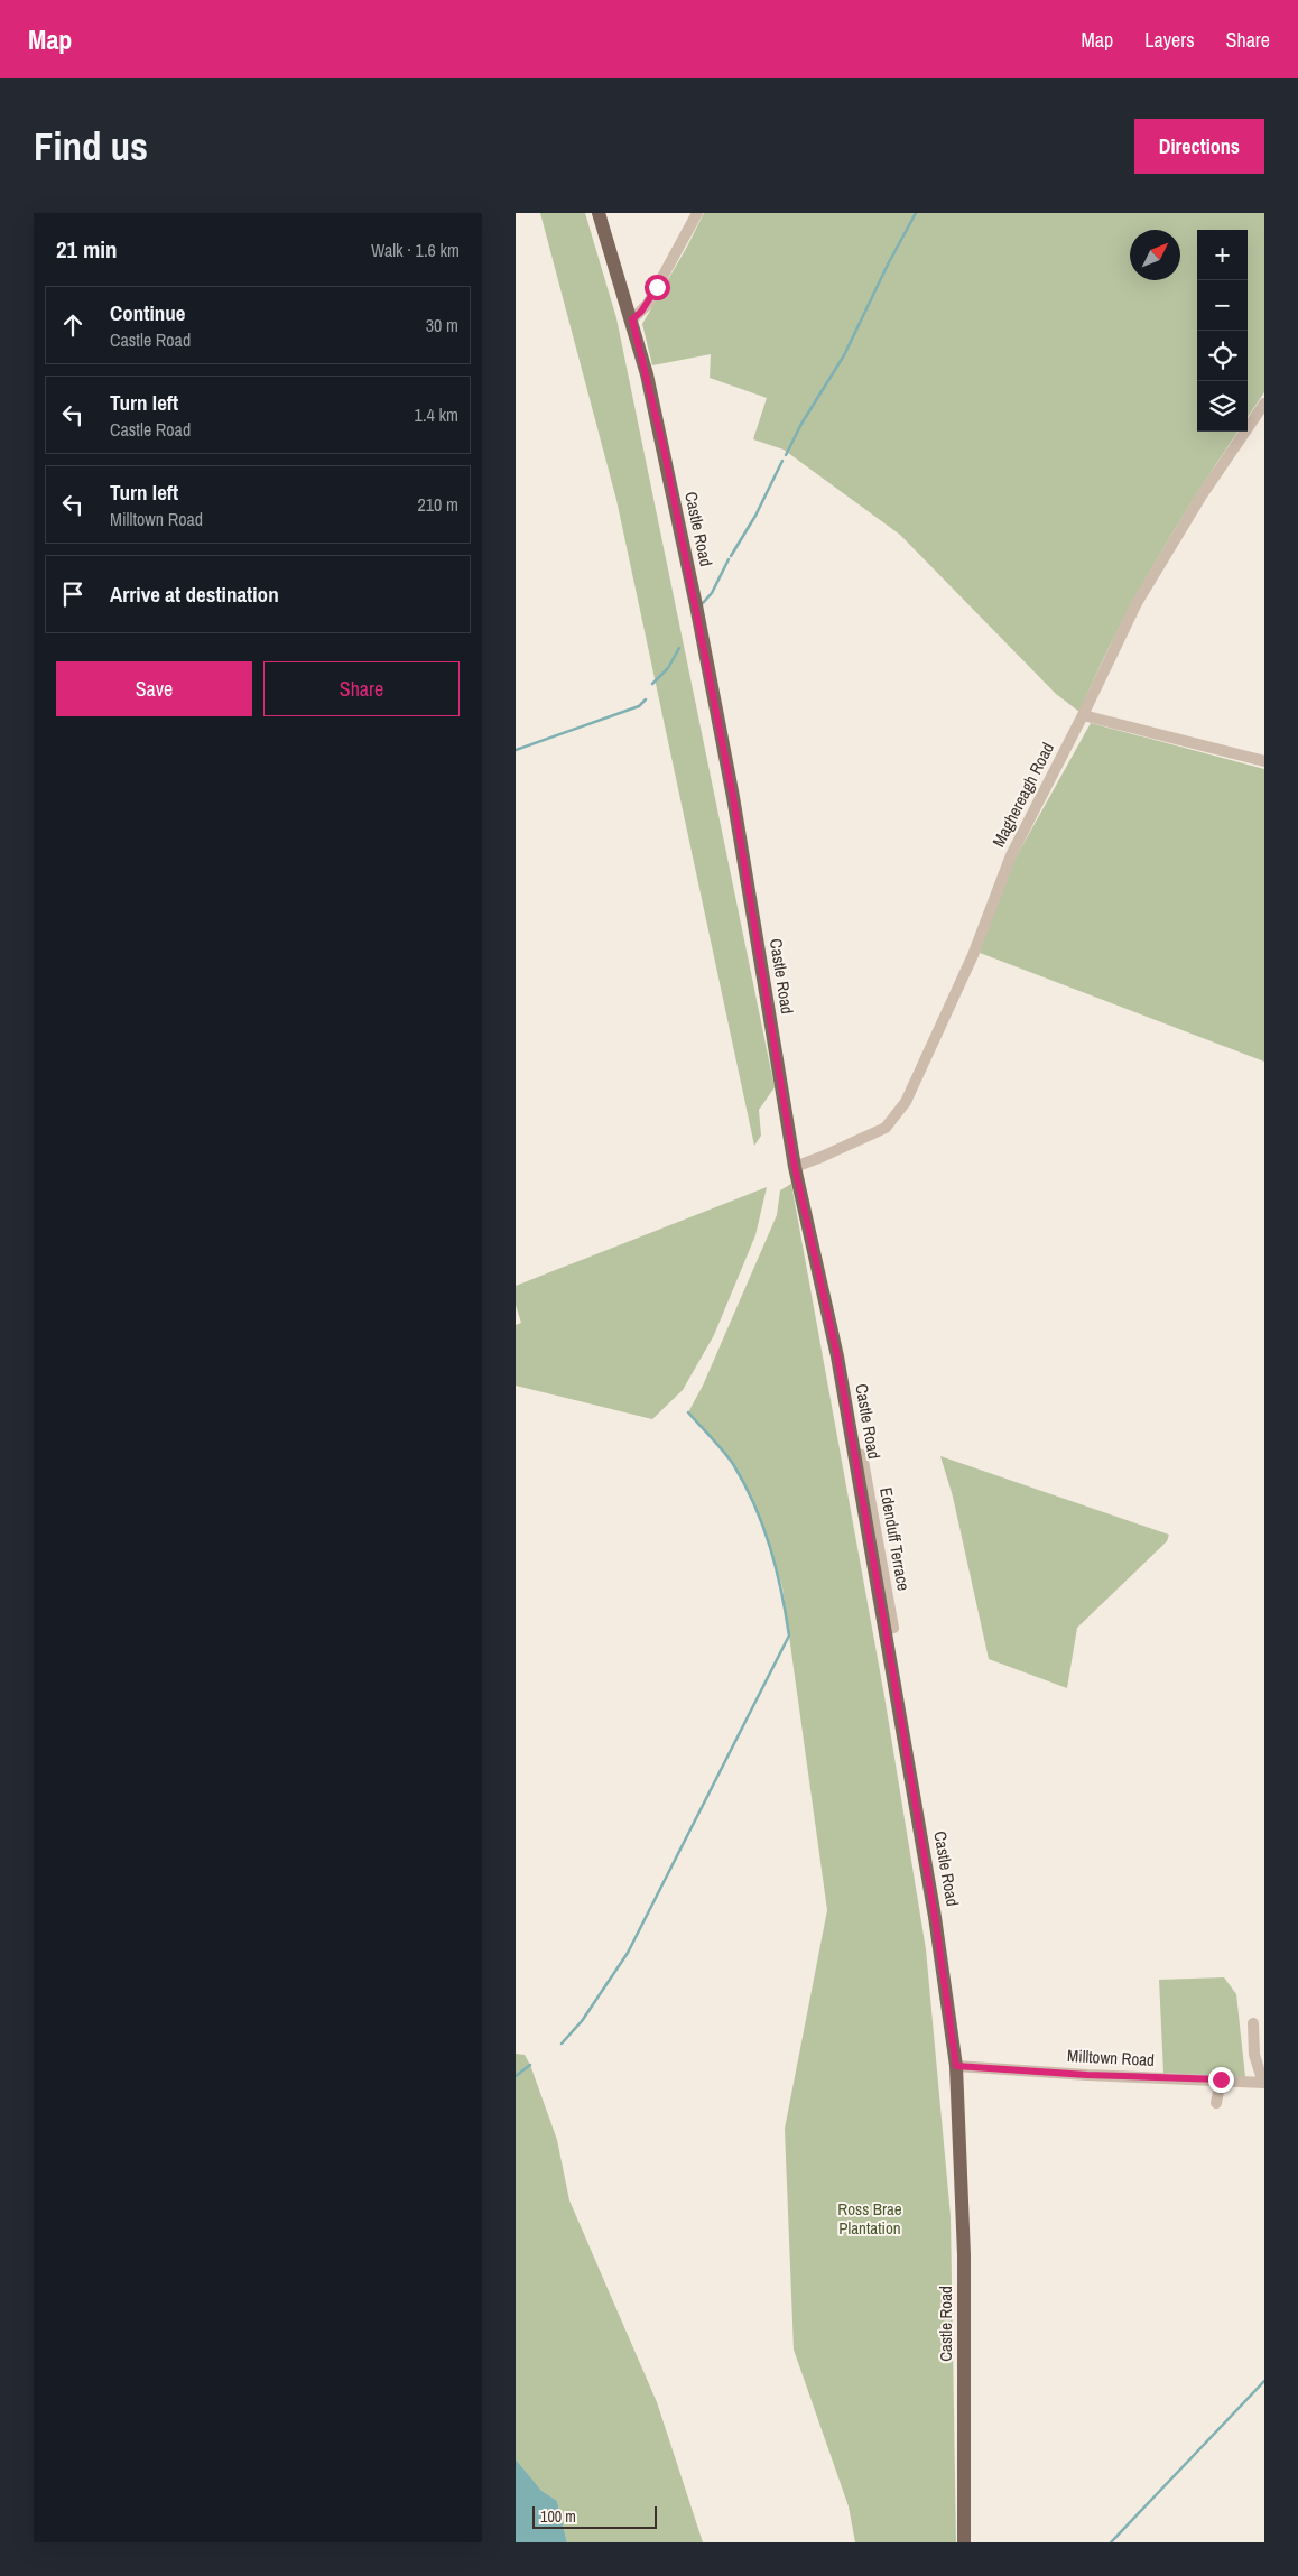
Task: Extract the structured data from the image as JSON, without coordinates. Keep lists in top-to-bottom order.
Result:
{
  "streets": {
    "main road": ["Castle Road"],
    "street": ["Maghereagh Road", "Milltown Road"]
  },
  "crossings": [
    ["Castle Road", "Maghereagh Road"],
    ["Castle Road", "Milltown Road"]
  ],
  "parks": ["Ross Brae Plantation"],
  "scale_bar": "100 m",
  "north": "top right",
  "page": {
    "header": "Map",
    "nav": ["Map", "Layers", "Share"],
    "buttons": [
      "Directions",
      ["Save", "Share"]
    ],
    "title": "Find us",
    "heading": ["21 min", "Walk · 1.6 km"],
    "map_buttons": ["+", "−"],
    "list": [
      ["Continue", "Castle Road", "30 m"],
      ["Turn left", "Castle Road", "1.4 km"],
      ["Turn left", "Milltown Road", "210 m"],
      "Arrive at destination"
    ],
    "scale": "100 m"
  }
}
